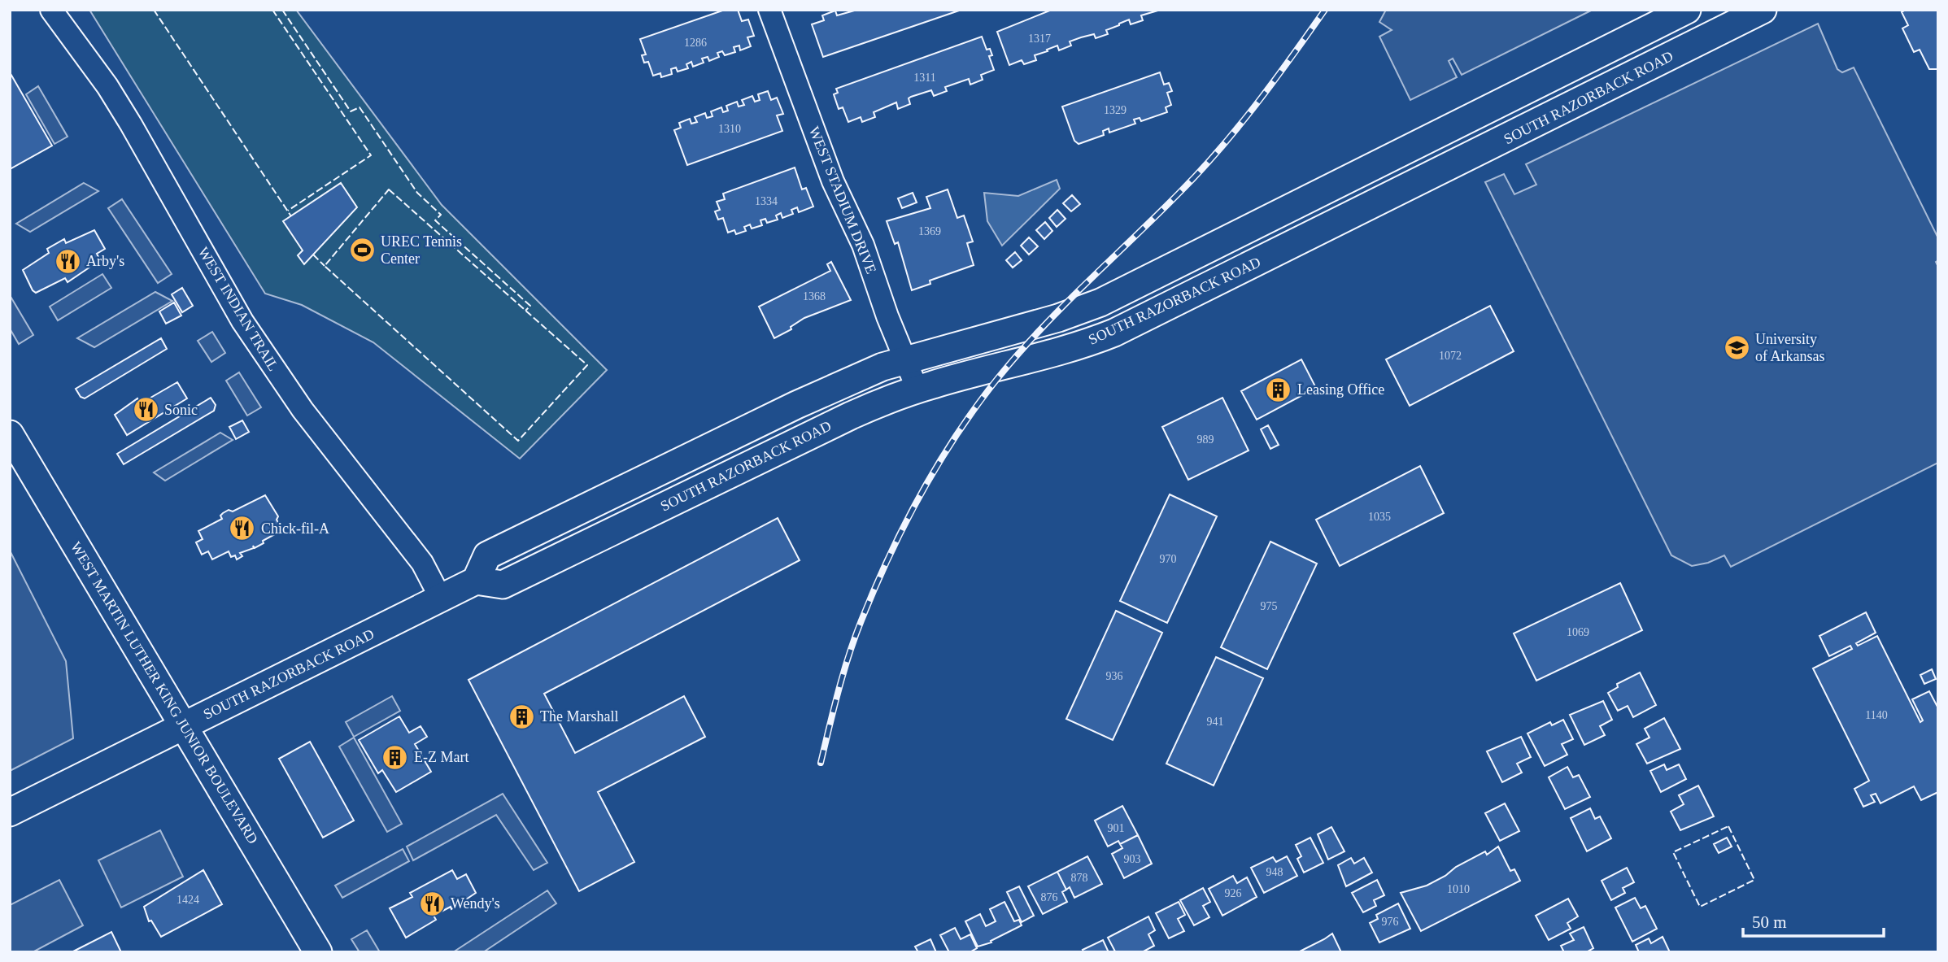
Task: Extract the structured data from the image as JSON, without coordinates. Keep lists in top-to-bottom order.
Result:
{
  "streets": {
    "main road": ["SOUTH RAZORBACK ROAD", "WEST MARTIN LUTHER KING JUNIOR BOULEVARD"],
    "street": ["WEST STADIUM DRIVE", "WEST INDIAN TRAIL"]
  },
  "crossings": [
    ["SOUTH RAZORBACK ROAD", "WEST STADIUM DRIVE"],
    ["SOUTH RAZORBACK ROAD", "WEST INDIAN TRAIL"],
    ["SOUTH RAZORBACK ROAD", "WEST MARTIN LUTHER KING JUNIOR BOULEVARD"]
  ],
  "places": {
    "sports": ["UREC Tennis Center"],
    "restaurant": [
      "Arby's",
      "Sonic",
      "Chick-fil-A",
      "Wendy's"
    ],
    "school or university": ["University of Arkansas"],
    "building": ["Leasing Office", "The Marshall", "E-Z Mart"]
  },
  "house_numbers": [
    "1317",
    "1286",
    "1311",
    "1329",
    "1310",
    "1334",
    "1369",
    "1368",
    "1072",
    "989",
    "1035",
    "970",
    "975",
    "1069",
    "936",
    "1140",
    "941",
    "901",
    "903",
    "948",
    "878",
    "1010",
    "926",
    "876",
    "1424",
    "976"
  ],
  "scale_bar": "50 m"
}
